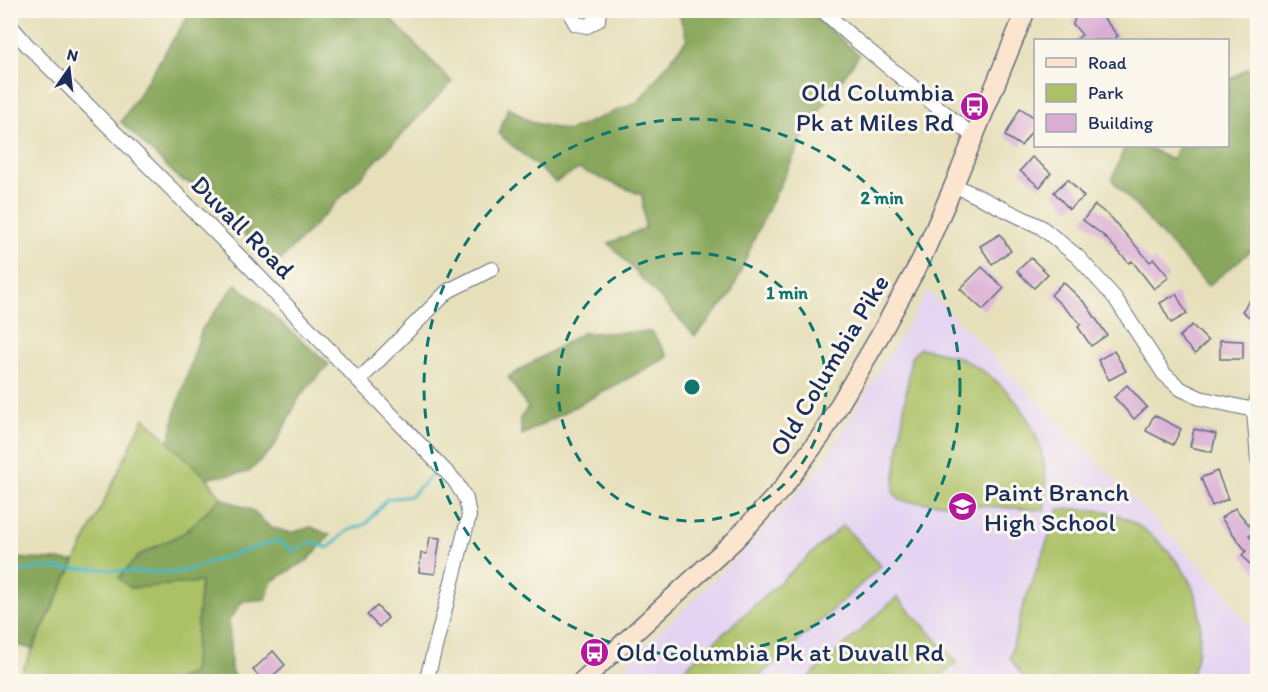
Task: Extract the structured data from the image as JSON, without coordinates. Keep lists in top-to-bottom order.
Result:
{
  "streets": {
    "main road": ["Old Columbia Pike"],
    "street": ["Duvall Road"]
  },
  "places": {
    "bus stop": ["Old Columbia Pk at Miles Rd", "Old Columbia Pk at Duvall Rd"],
    "school or university": ["Paint Branch High School"]
  },
  "legend": ["Road", "Park", "Building"],
  "north": "top",
  "rings": ["2 min", "1 min"]
}
